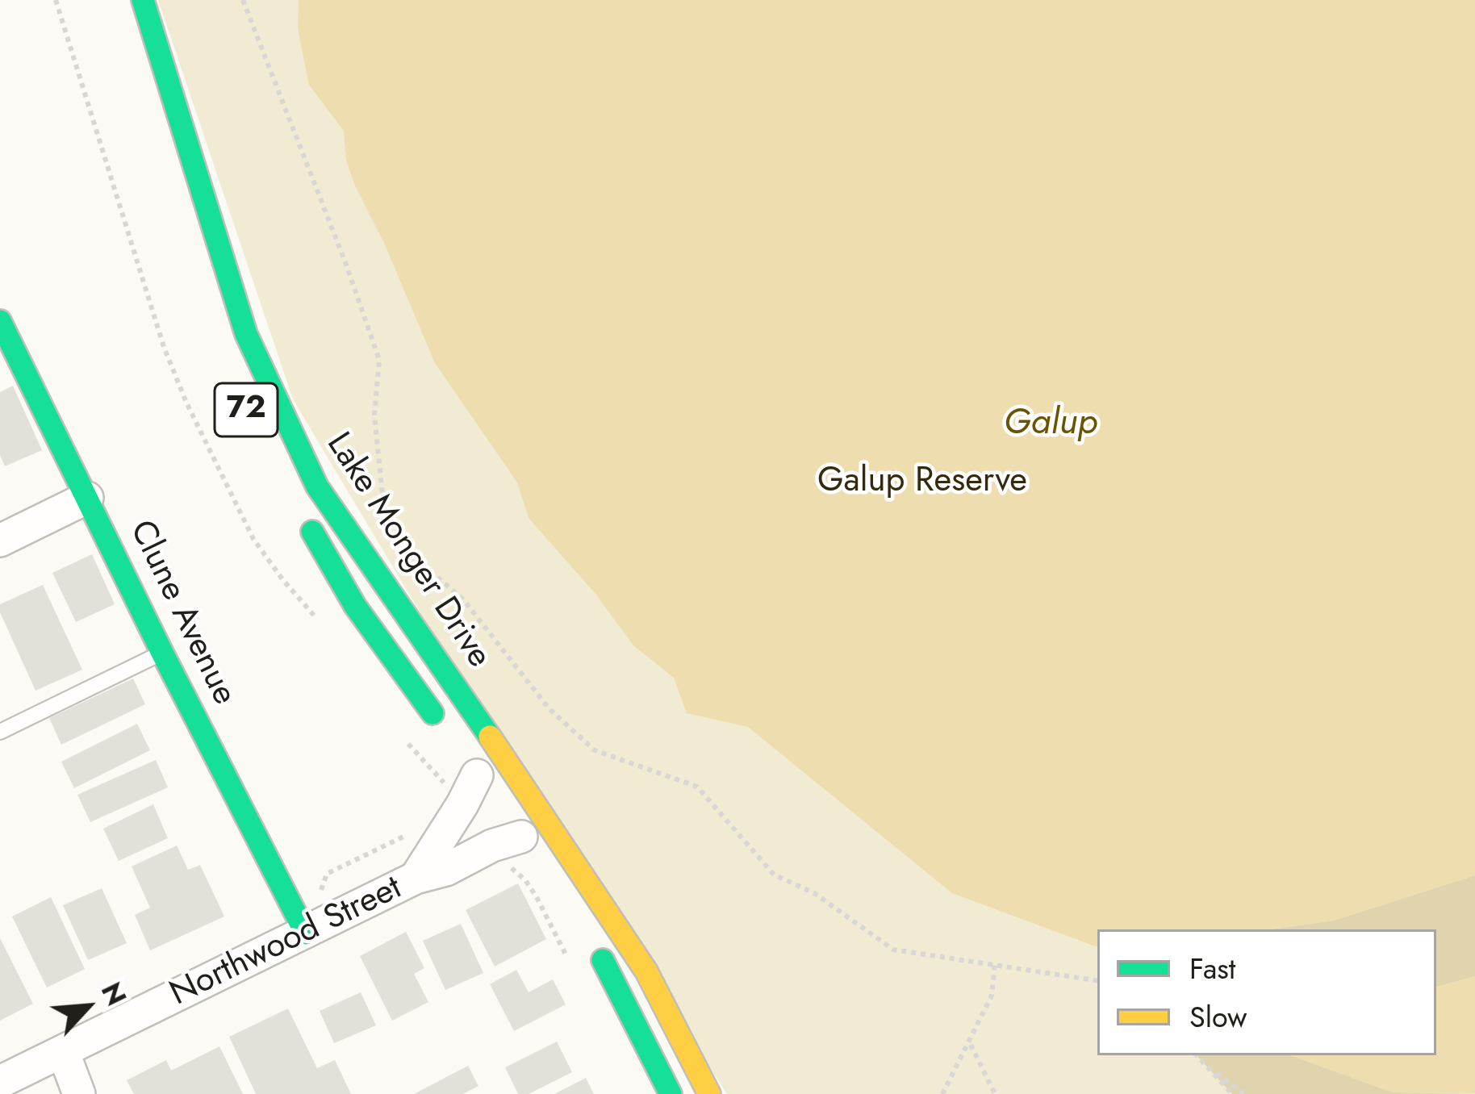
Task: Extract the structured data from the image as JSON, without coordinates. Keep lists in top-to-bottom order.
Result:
{
  "streets": {
    "main road": ["72", "Lake Monger Drive", "Clune Avenue"],
    "street": ["Northwood Street"]
  },
  "crossings": [
    ["Clune Avenue", "Northwood Street"]
  ],
  "water": ["Galup"],
  "parks": ["Galup Reserve"],
  "legend": ["Fast", "Slow"],
  "north": "top right"
}
